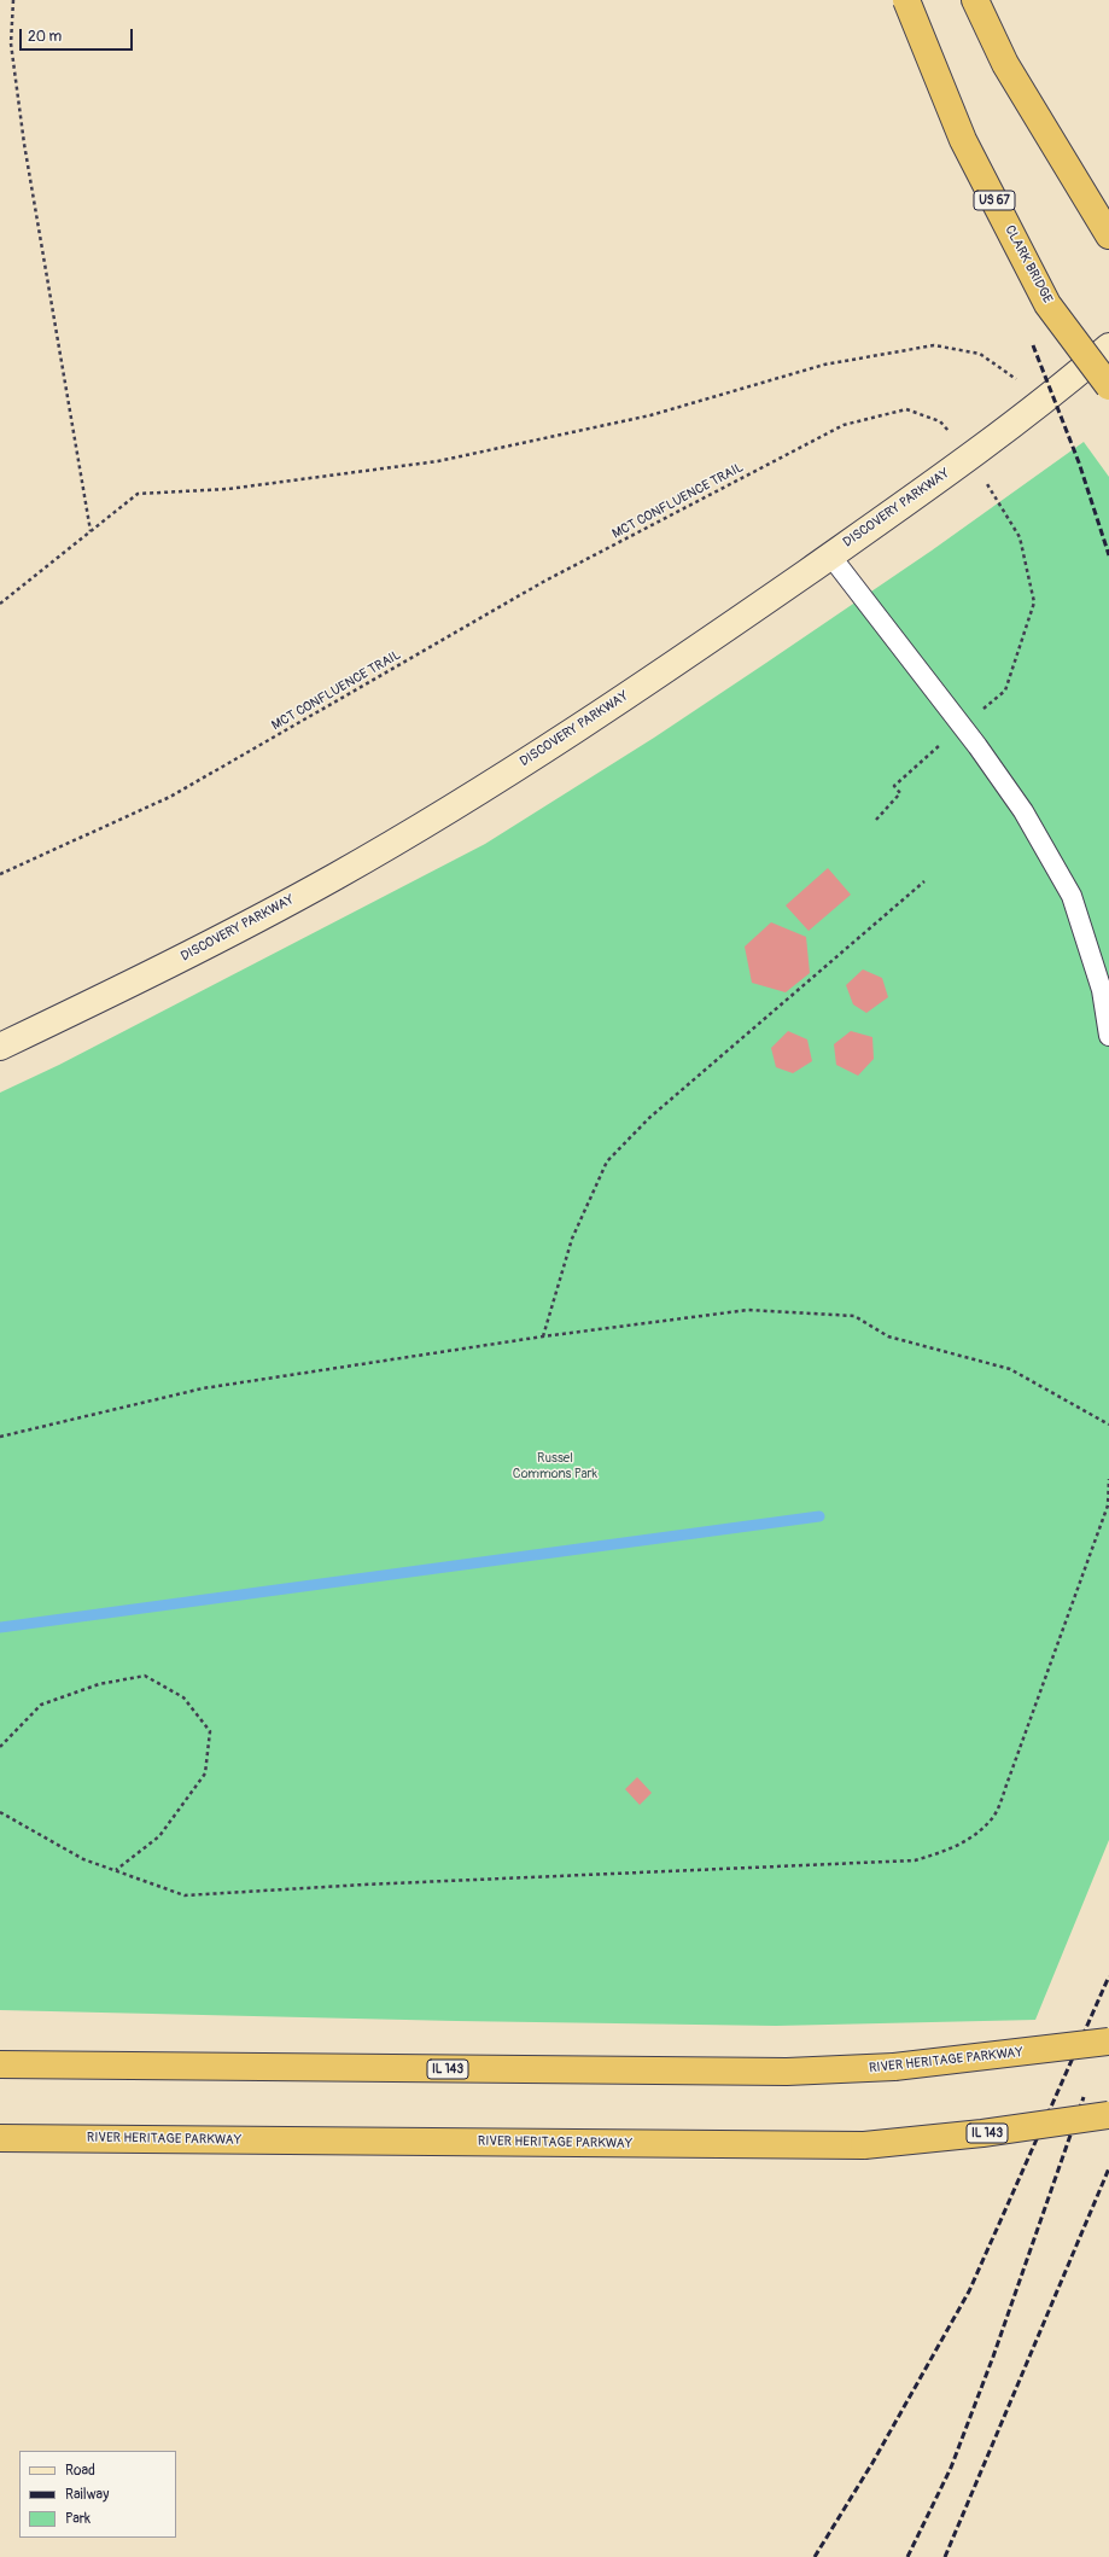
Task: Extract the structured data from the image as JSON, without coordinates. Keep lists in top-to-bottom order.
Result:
{
  "streets": {
    "highway": [
      "US 67",
      "CLARK BRIDGE",
      "RIVER HERITAGE PARKWAY",
      "IL 143"
    ],
    "street": ["DISCOVERY PARKWAY"],
    "path": ["MCT CONFLUENCE TRAIL"]
  },
  "crossings": [
    ["MCT CONFLUENCE TRAIL", "DISCOVERY PARKWAY"]
  ],
  "parks": ["Russel Commons Park"],
  "legend": ["Road", "Railway", "Park"],
  "scale_bar": "20 m"
}
